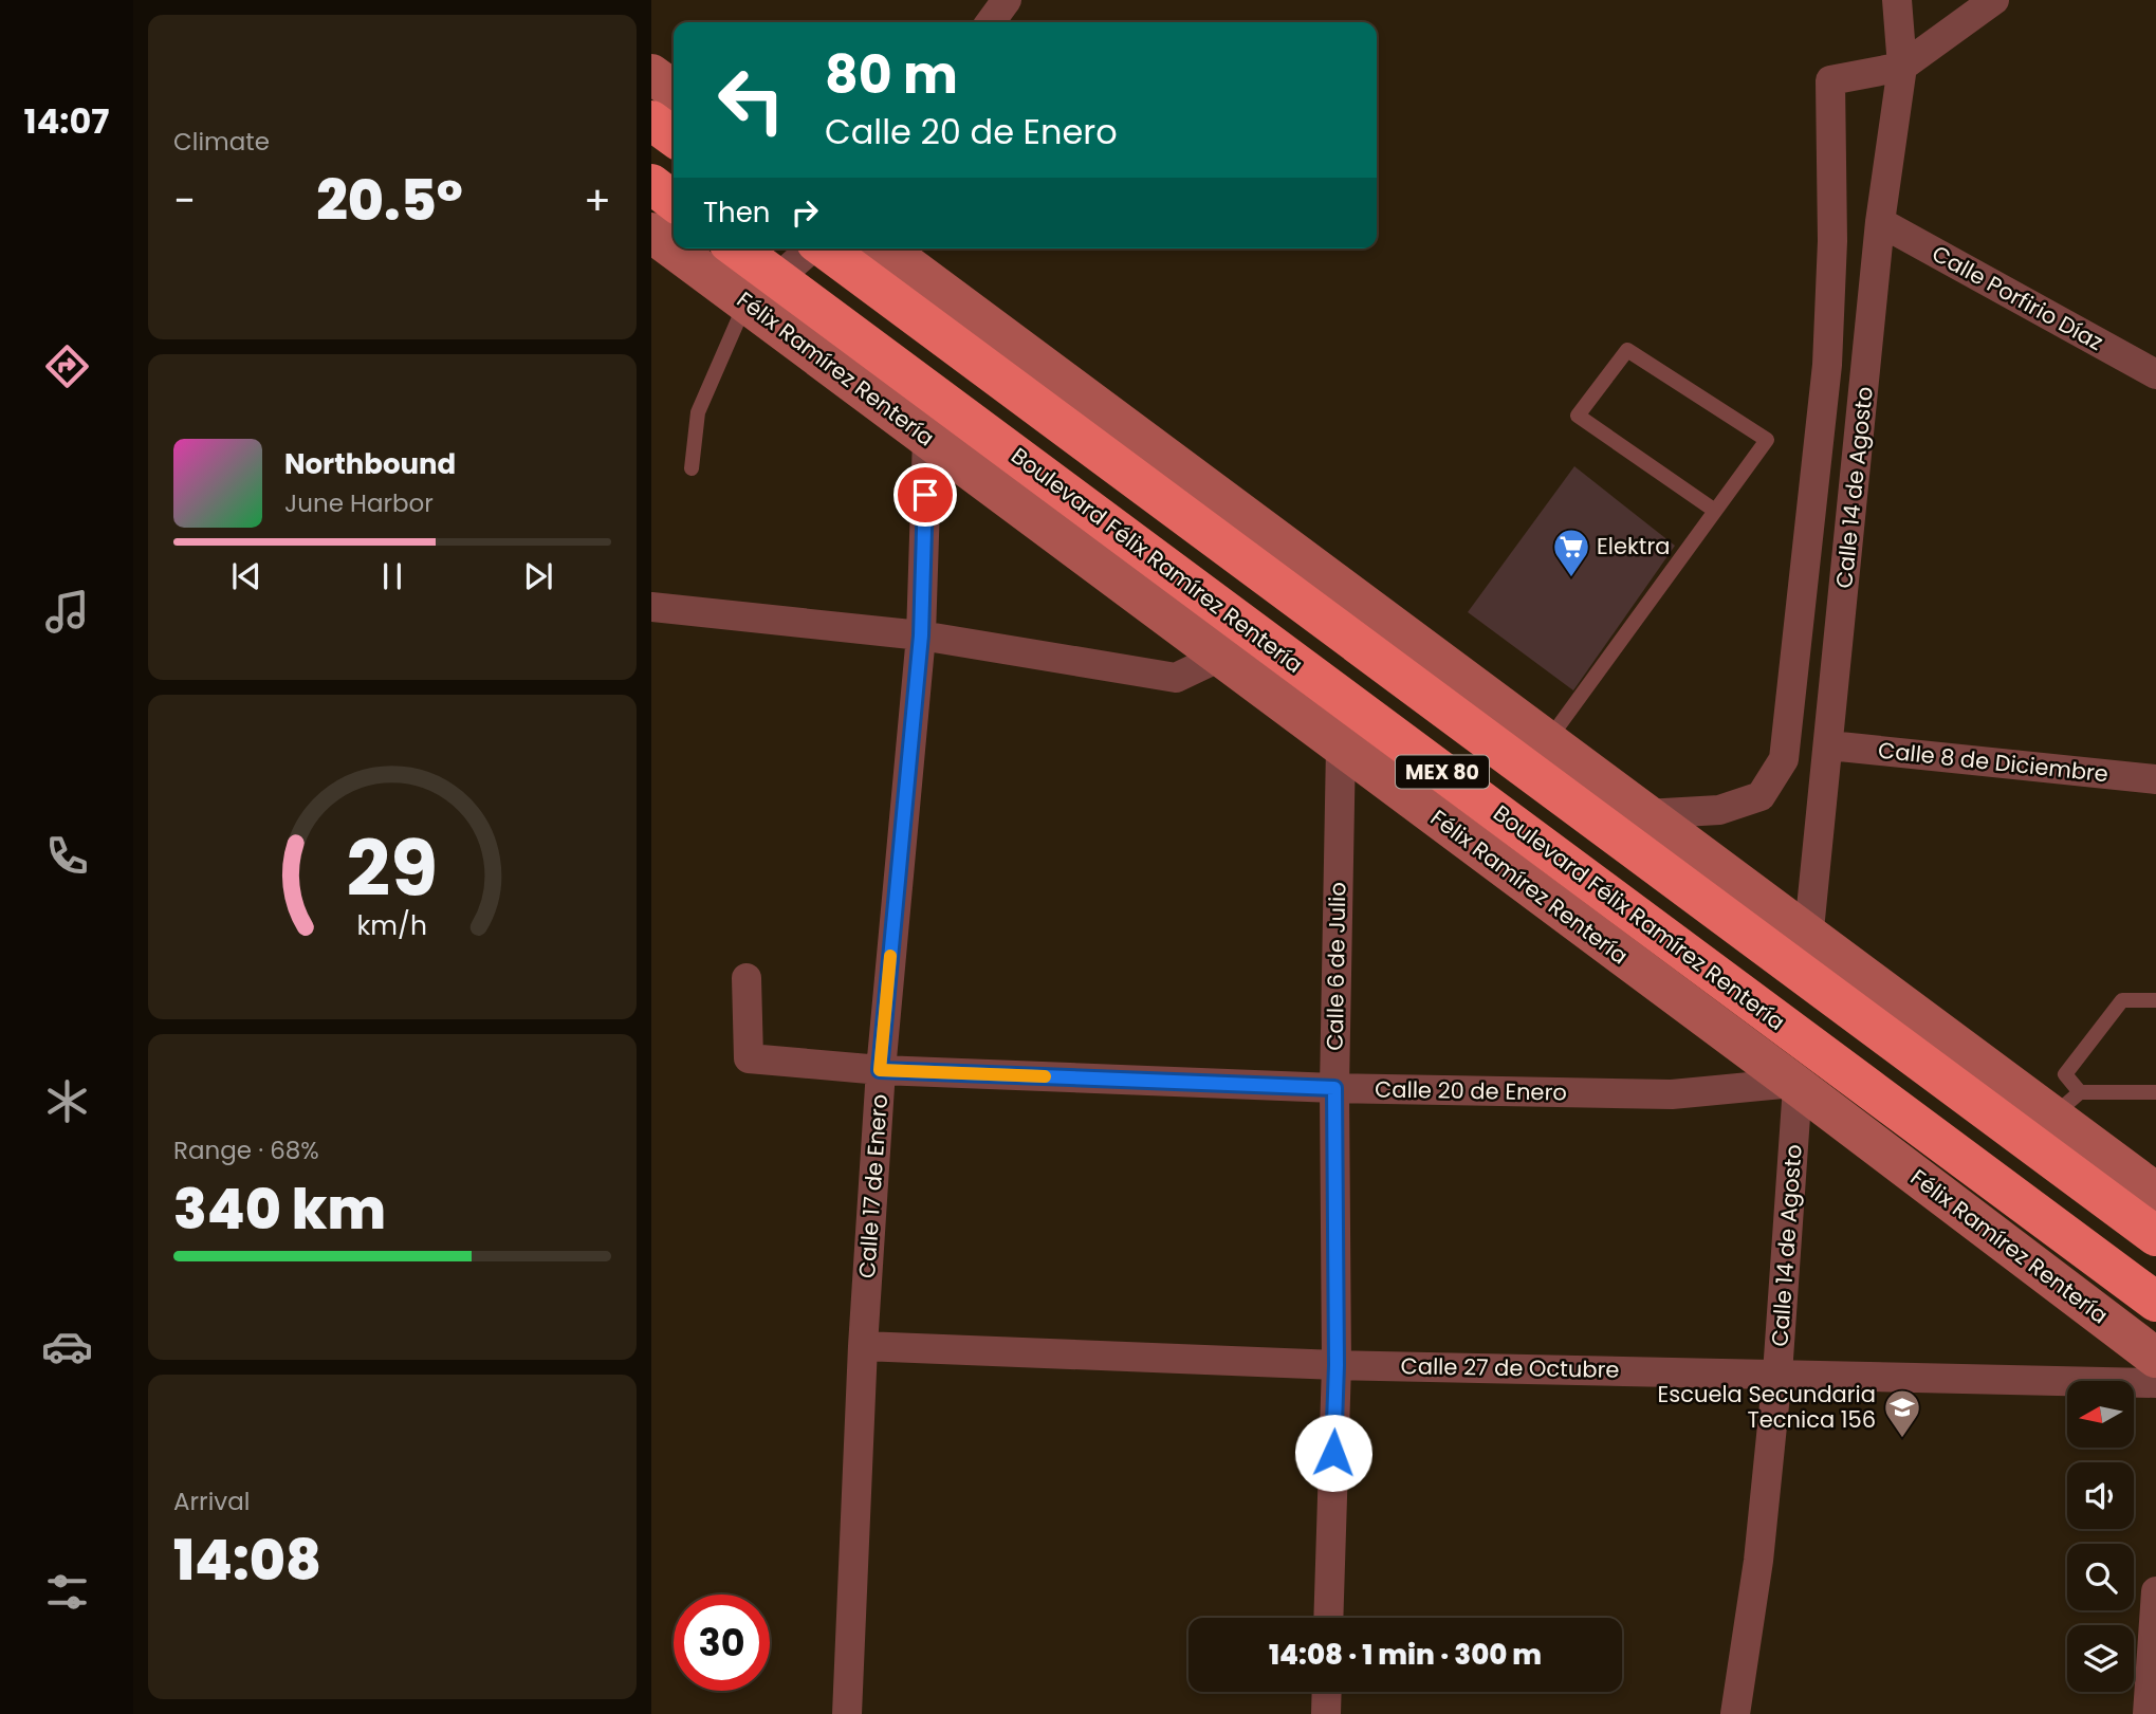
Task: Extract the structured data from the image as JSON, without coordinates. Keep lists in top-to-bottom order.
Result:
{
  "streets": {
    "highway": ["Boulevard Félix Ramírez Rentería", "MEX 80"],
    "main road": ["Félix Ramírez Rentería"],
    "street": [
      "Calle Porfirio Díaz",
      "Calle 14 de Agosto",
      "Calle 8 de Diciembre",
      "Calle 6 de Julio",
      "Calle 20 de Enero",
      "Calle 17 de Enero",
      "Calle 27 de Octubre"
    ]
  },
  "crossings": [
    ["Calle Porfirio Díaz", "Calle 14 de Agosto"],
    ["Félix Ramírez Rentería", "Calle 14 de Agosto"],
    ["Félix Ramírez Rentería", "Calle 6 de Julio"],
    ["Félix Ramírez Rentería", "Calle 20 de Enero"],
    ["Félix Ramírez Rentería", "Calle 17 de Enero"],
    ["Calle 14 de Agosto", "Calle 8 de Diciembre"],
    ["Calle 14 de Agosto", "MEX 80"],
    ["Calle 14 de Agosto", "Calle 20 de Enero"],
    ["Calle 14 de Agosto", "Calle 27 de Octubre"],
    ["Calle 6 de Julio", "Calle 20 de Enero"],
    ["Calle 6 de Julio", "Calle 27 de Octubre"],
    ["Calle 20 de Enero", "Calle 17 de Enero"],
    ["Calle 17 de Enero", "Calle 27 de Octubre"]
  ],
  "places": {
    "supermarket": ["Elektra"],
    "school or university": ["Escuela Secundaria Tecnica 156"]
  },
  "north": "left",
  "page": {
    "tabs": "14:07",
    "tile": [
      "Climate",
      ["Range · 68%", "340 km"],
      ["Arrival", "14:08"]
    ],
    "turn": ["80 m", "Calle 20 de Enero"],
    "heat": ["−", "20.5°", "+"],
    "then": "Then",
    "song": ["Northbound", "June Harbor"],
    "limit": "30",
    "trip": "14:08 · 1 min · 300 m",
    "gauge": ["29", "km/h"]
  }
}
